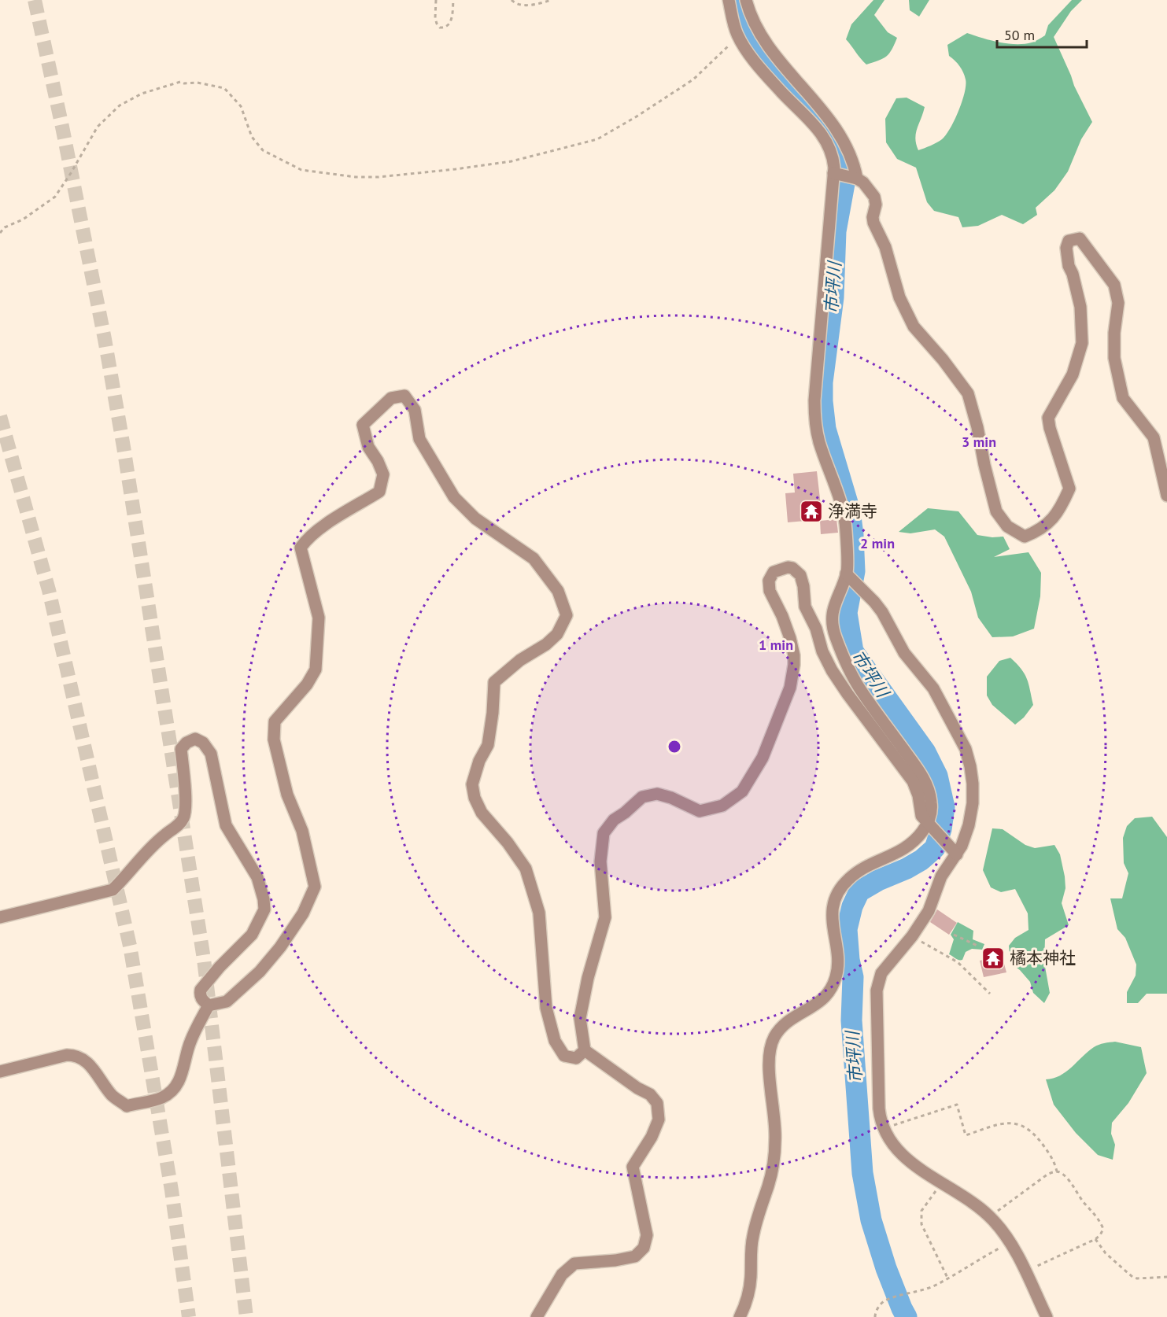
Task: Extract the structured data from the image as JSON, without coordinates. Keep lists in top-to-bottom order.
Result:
{
  "water": ["市坪川"],
  "places": {
    "temple": ["浄満寺", "橘本神社"]
  },
  "scale_bar": "50 m",
  "rings": ["3 min", "2 min", "1 min"]
}
